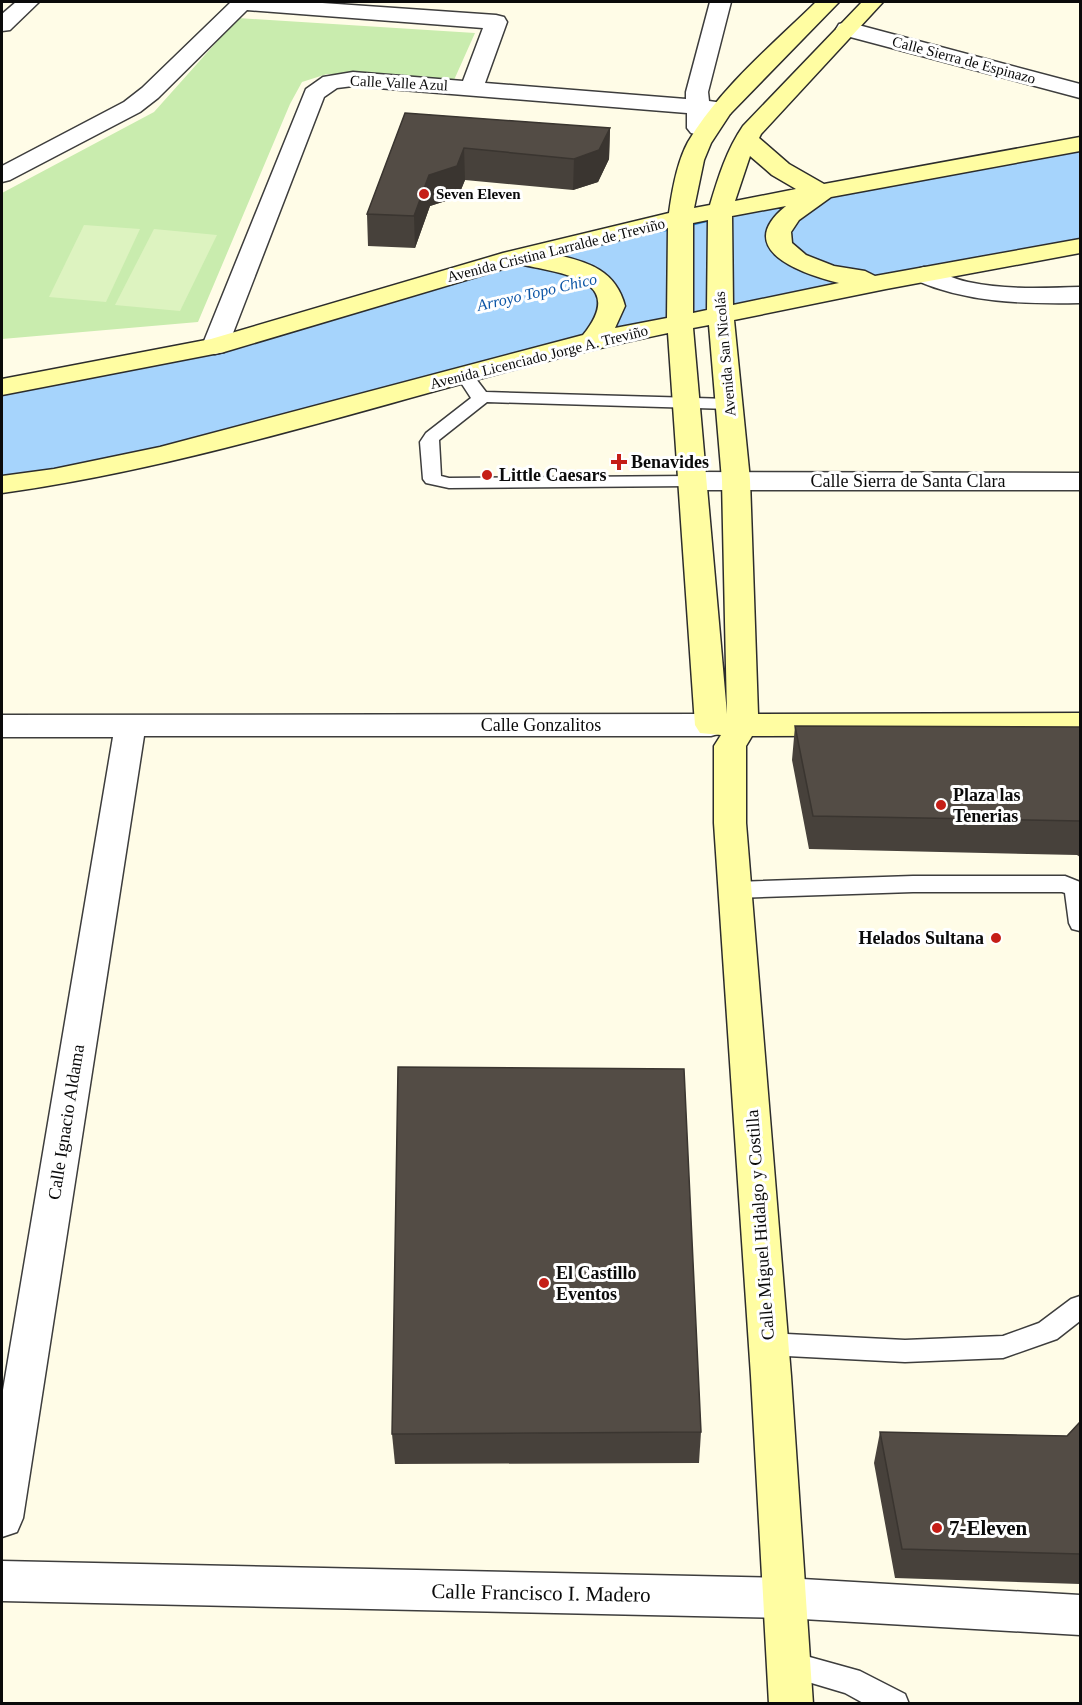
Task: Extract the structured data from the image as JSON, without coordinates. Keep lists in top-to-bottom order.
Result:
{
  "streets": {
    "street": [
      "Calle Sierra de Espinazo",
      "Calle Valle Azul",
      "Avenida Cristina Larralde de Treviño",
      "Avenida San Nicolás",
      "Avenida Licenciado Jorge A. Treviño",
      "Calle Sierra de Santa Clara",
      "Calle Gonzalitos",
      "Calle Ignacio Aldama",
      "Calle Miguel Hidalgo y Costilla",
      "Calle Francisco I. Madero"
    ]
  },
  "crossings": [
    ["Calle Sierra de Espinazo", "Avenida San Nicolás"],
    ["Calle Valle Azul", "Avenida Cristina Larralde de Treviño"],
    ["Avenida Cristina Larralde de Treviño", "Avenida San Nicolás"],
    ["Avenida San Nicolás", "Avenida Licenciado Jorge A. Treviño"],
    ["Avenida San Nicolás", "Calle Sierra de Santa Clara"],
    ["Avenida San Nicolás", "Calle Gonzalitos"],
    ["Avenida San Nicolás", "Calle Miguel Hidalgo y Costilla"],
    ["Calle Gonzalitos", "Calle Ignacio Aldama"],
    ["Calle Gonzalitos", "Calle Miguel Hidalgo y Costilla"],
    ["Calle Miguel Hidalgo y Costilla", "Calle Francisco I. Madero"]
  ],
  "water": ["Arroyo Topo Chico"],
  "places": {
    "other": [
      "Seven Eleven",
      "Little Caesars",
      "Plaza las Tenerias",
      "Helados Sultana",
      "El Castillo Eventos",
      "7-Eleven"
    ],
    "health": ["Benavides"]
  }
}
